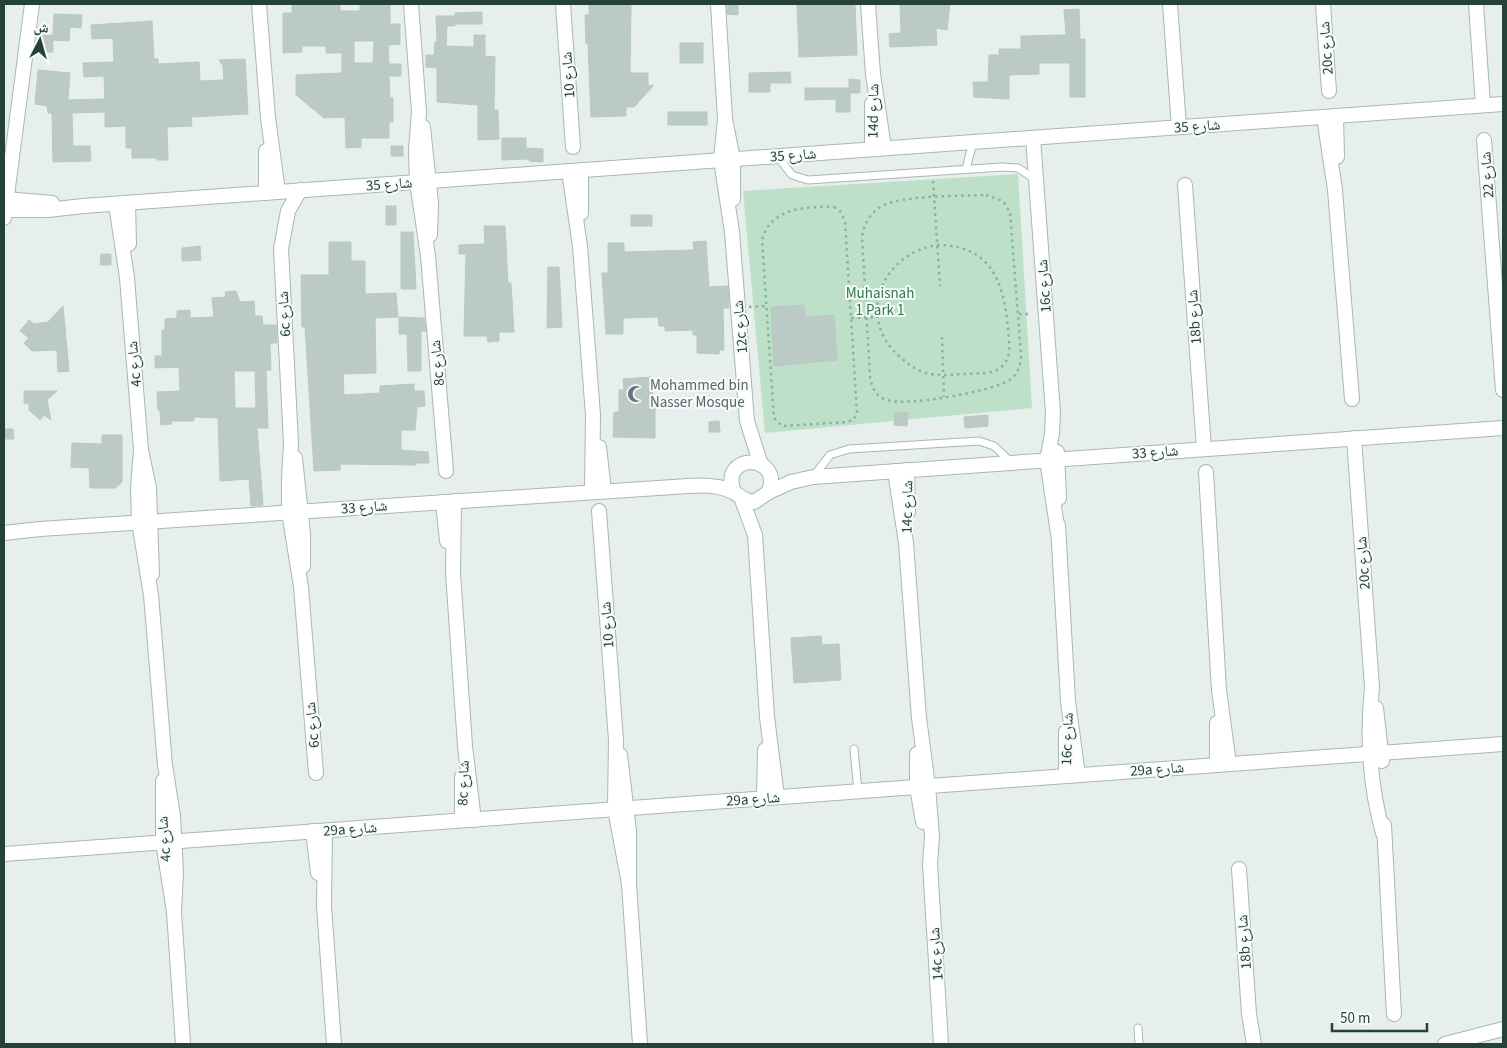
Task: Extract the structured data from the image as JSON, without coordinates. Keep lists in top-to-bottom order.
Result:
{
  "streets": {
    "street": [
      "20c شارع",
      "شارع 10",
      "14d شارع",
      "شارع 35",
      "شارع 22",
      "16c شارع",
      "6c شارع",
      "18b شارع",
      "12c شارع",
      "8c شارع",
      "4c شارع",
      "شارع 33",
      "14c شارع",
      "29a شارع"
    ]
  },
  "crossings": [
    ["20c شارع", "شارع 33"],
    ["20c شارع", "29a شارع"],
    ["شارع 10", "29a شارع"],
    ["14d شارع", "شارع 35"],
    ["شارع 35", "16c شارع"],
    ["شارع 35", "6c شارع"],
    ["شارع 35", "12c شارع"],
    ["شارع 35", "8c شارع"],
    ["شارع 35", "4c شارع"],
    ["16c شارع", "شارع 33"],
    ["16c شارع", "29a شارع"],
    ["6c شارع", "شارع 33"],
    ["18b شارع", "شارع 33"],
    ["12c شارع", "شارع 33"],
    ["8c شارع", "شارع 33"],
    ["8c شارع", "29a شارع"],
    ["4c شارع", "شارع 33"],
    ["4c شارع", "29a شارع"],
    ["شارع 33", "14c شارع"],
    ["14c شارع", "29a شارع"]
  ],
  "parks": ["Muhaisnah 1 Park 1"],
  "places": {
    "mosque": ["Mohammed bin Nasser Mosque"]
  },
  "scale_bar": "50 m",
  "north": "top"
}
